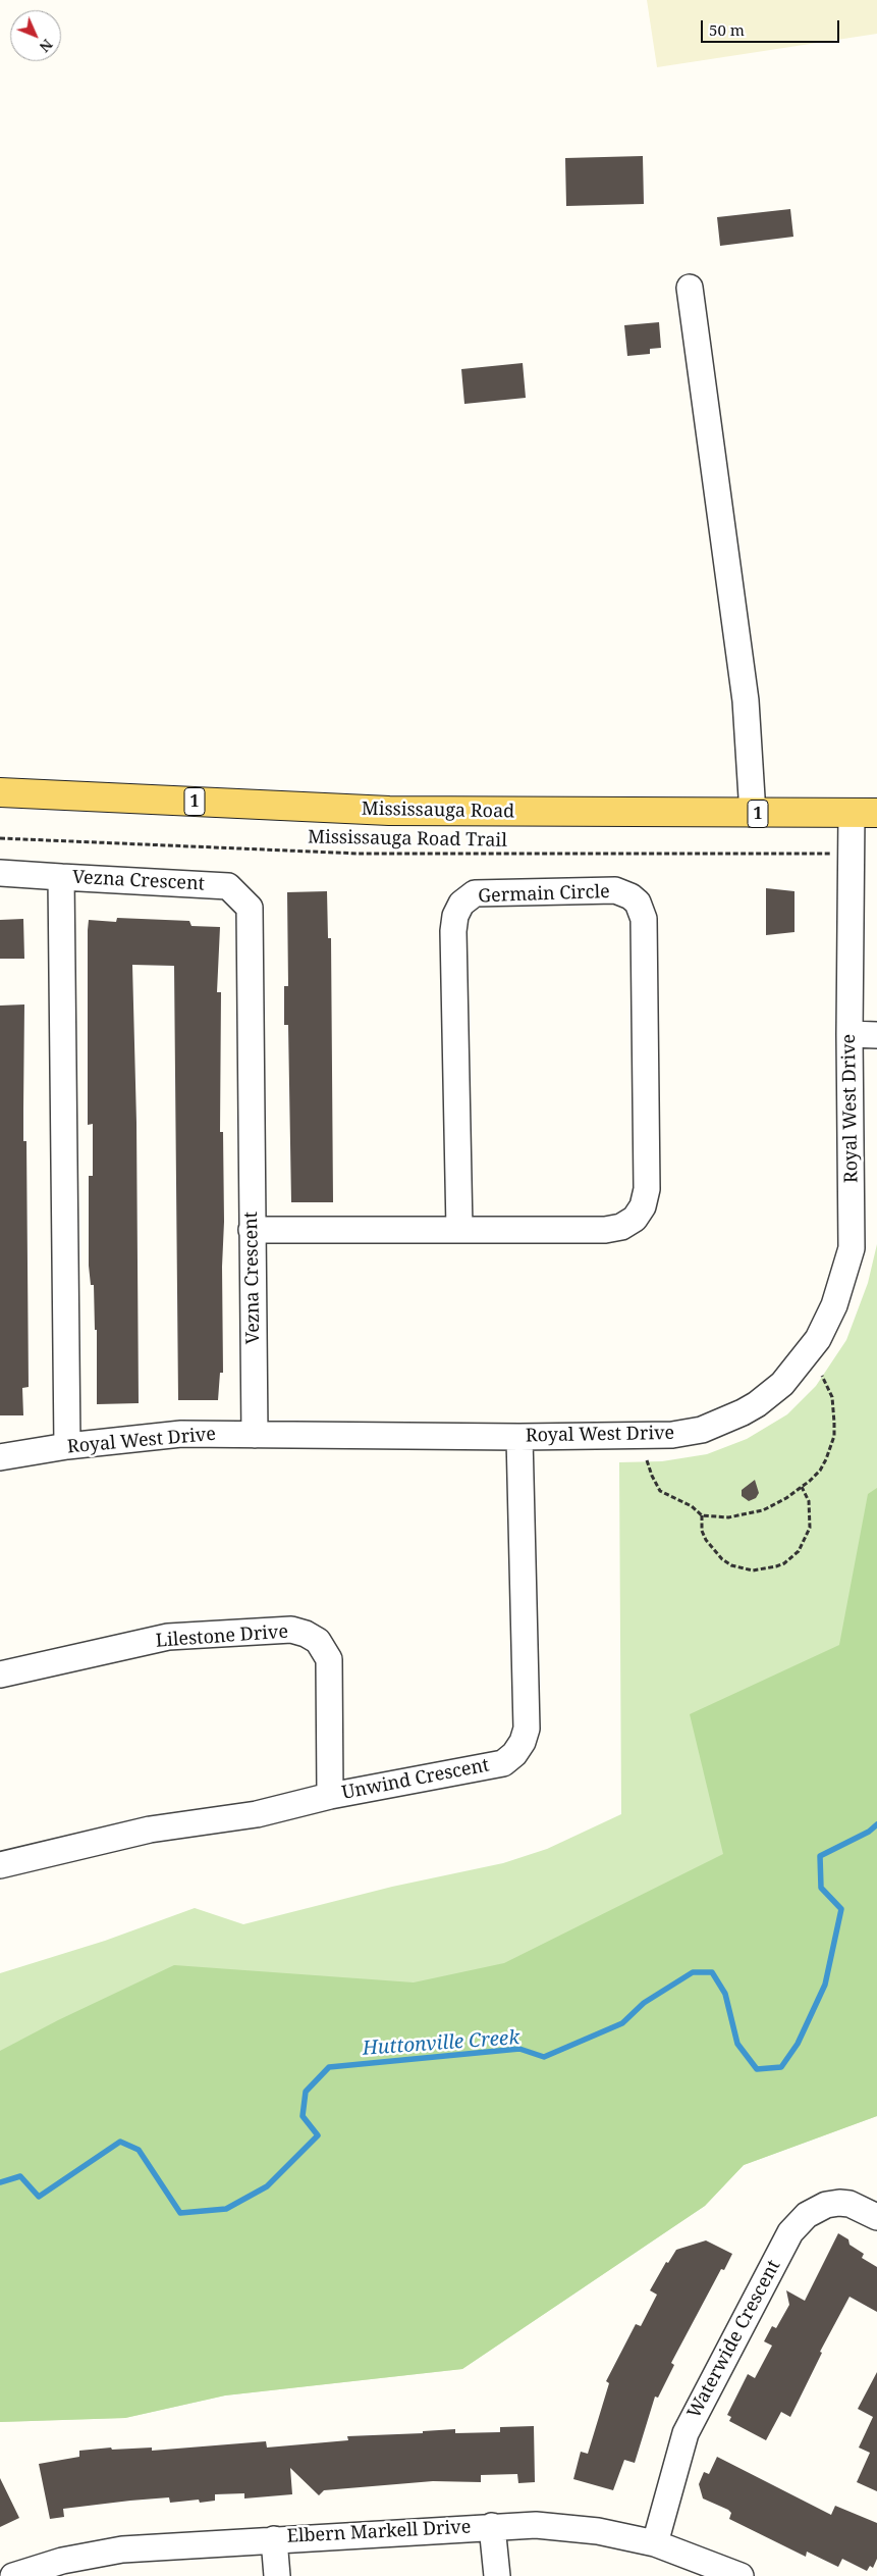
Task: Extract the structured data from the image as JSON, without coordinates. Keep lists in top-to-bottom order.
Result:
{
  "streets": {
    "main road": ["1", "Mississauga Road"],
    "street": [
      "Vezna Crescent",
      "Germain Circle",
      "Royal West Drive",
      "Lilestone Drive",
      "Unwind Crescent",
      "Waterwide Crescent",
      "Elbern Markell Drive"
    ],
    "path": ["Mississauga Road Trail"]
  },
  "crossings": [
    ["Mississauga Road", "Royal West Drive"],
    ["Vezna Crescent", "Germain Circle"],
    ["Vezna Crescent", "Royal West Drive"],
    ["Royal West Drive", "Unwind Crescent"],
    ["Lilestone Drive", "Unwind Crescent"],
    ["Waterwide Crescent", "Elbern Markell Drive"]
  ],
  "water": ["Huttonville Creek"],
  "scale_bar": "50 m",
  "north": "bottom right"
}
